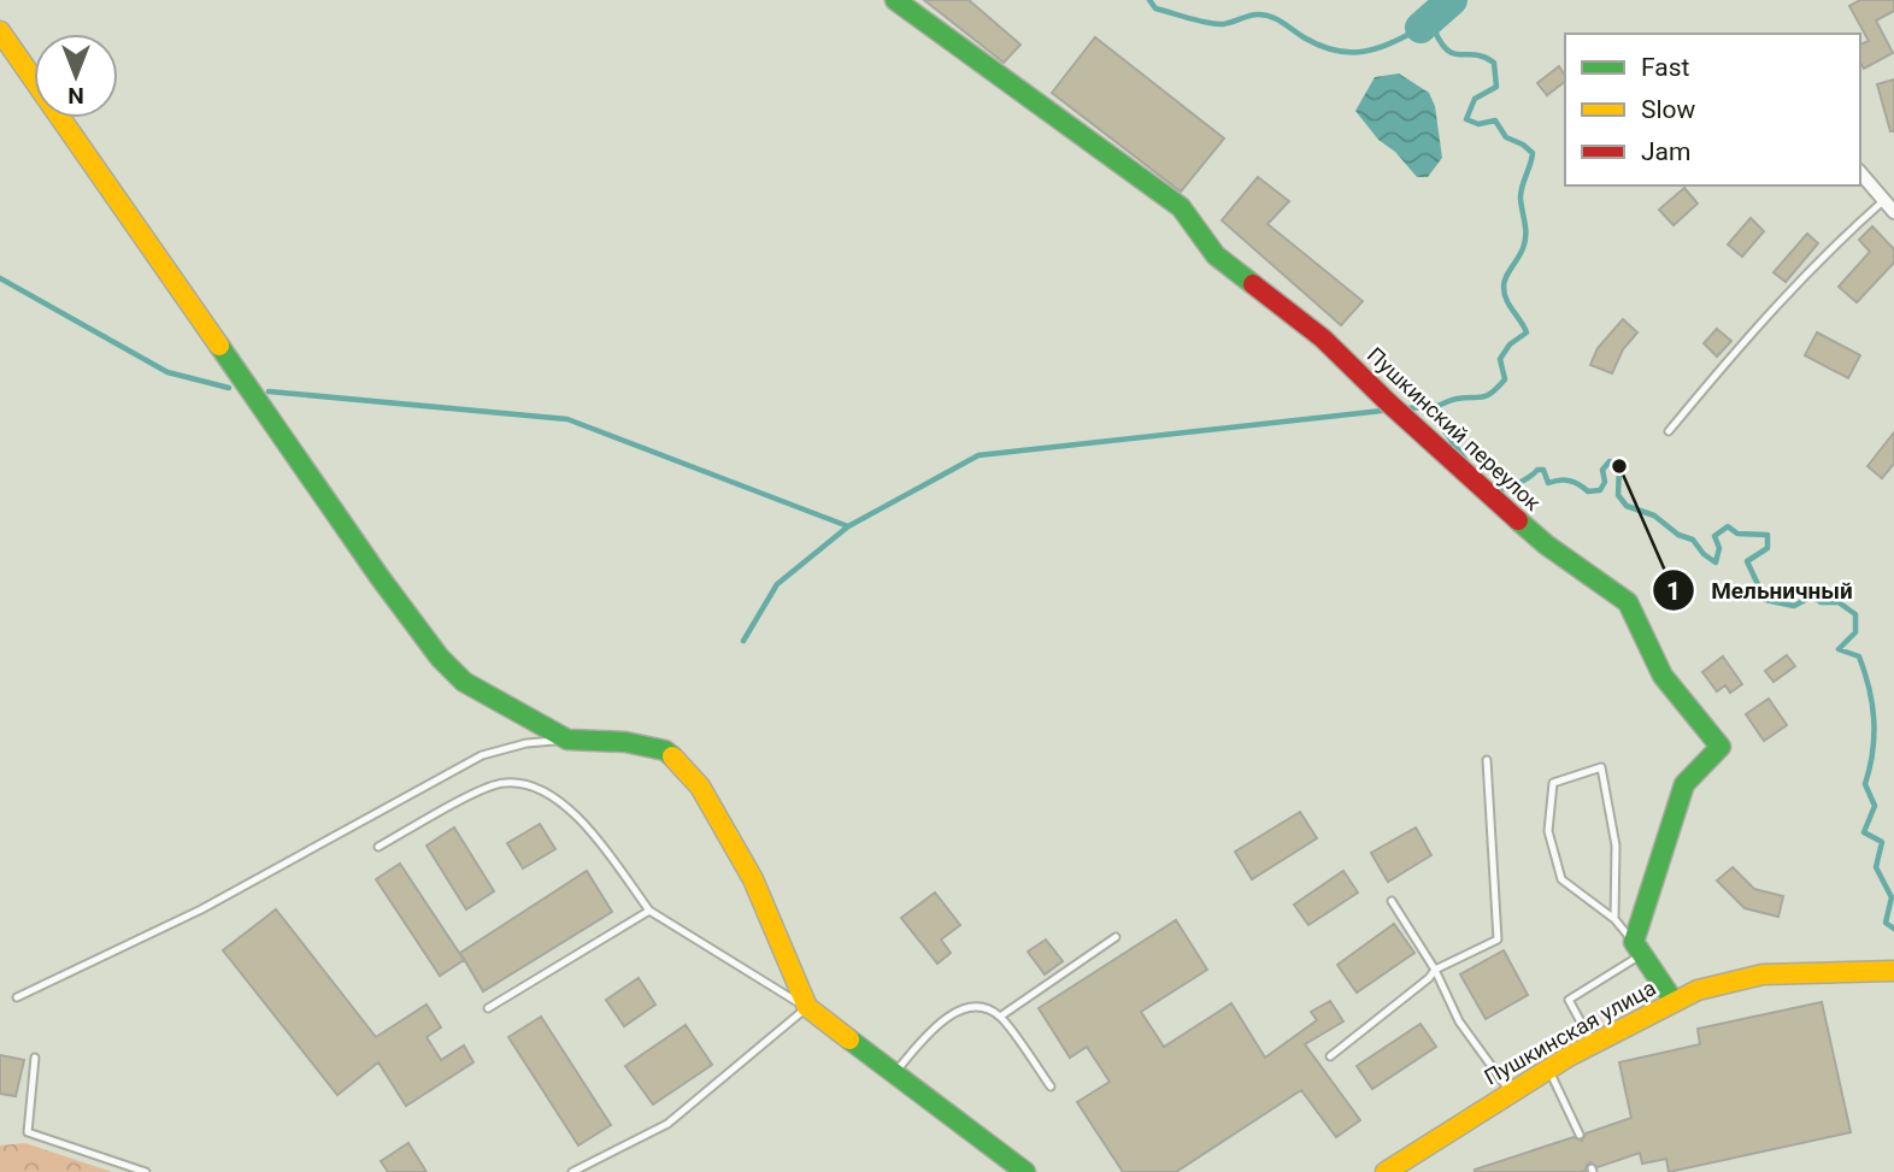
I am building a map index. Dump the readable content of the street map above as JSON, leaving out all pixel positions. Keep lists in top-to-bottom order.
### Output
{
  "streets": {
    "street": ["Пушкинский переулок", "Пушкинская улица"]
  },
  "places": ["Мельничный"],
  "legend": ["Fast", "Slow", "Jam"],
  "north": "bottom"
}
